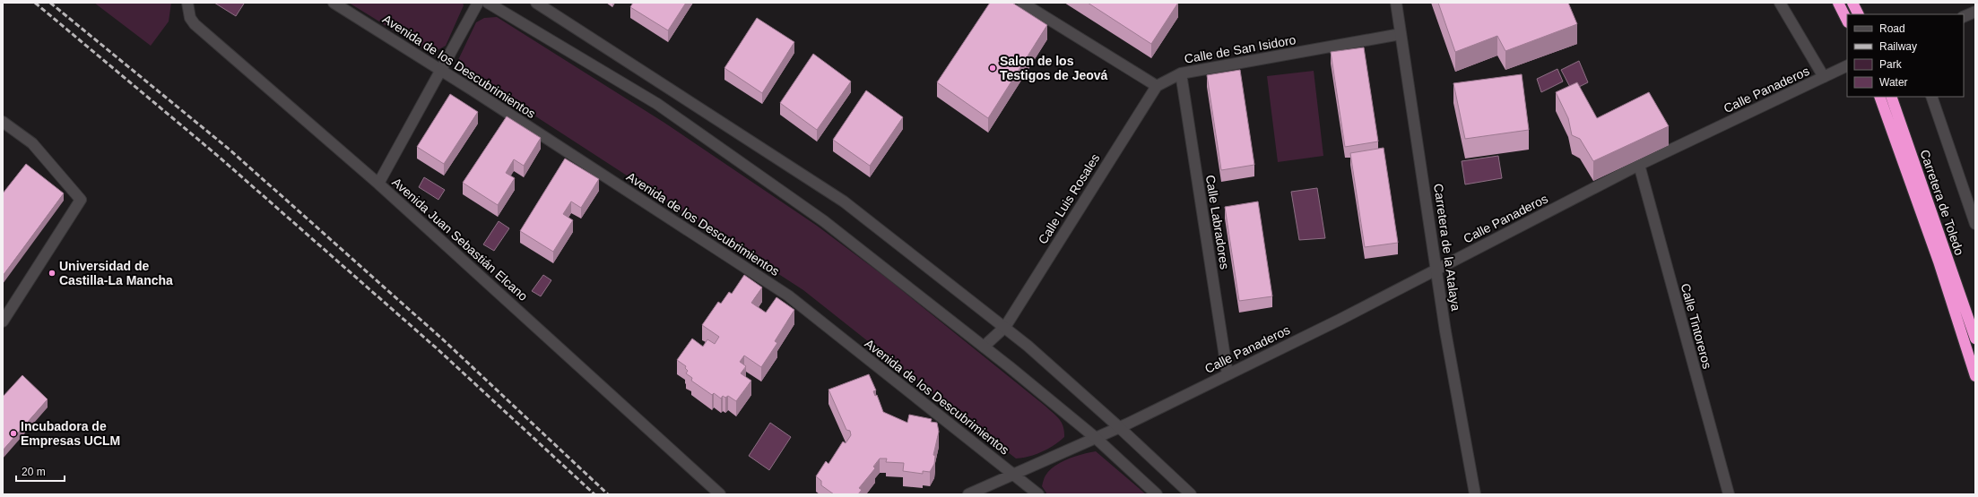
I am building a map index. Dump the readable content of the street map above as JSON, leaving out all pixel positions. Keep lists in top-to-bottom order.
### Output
{
  "streets": {
    "highway": ["Carretera de Toledo"],
    "street": [
      "Calle de San Isidoro",
      "Avenida de los Descubrimientos",
      "Calle Panaderos",
      "Calle Luis Rosales",
      "Calle Labradores",
      "Avenida Juan Sebastián Elcano",
      "Carretera de la Atalaya",
      "Calle Tintoreros"
    ]
  },
  "crossings": [
    ["Calle de San Isidoro", "Calle Luis Rosales"],
    ["Calle de San Isidoro", "Calle Labradores"],
    ["Calle de San Isidoro", "Carretera de la Atalaya"],
    ["Avenida de los Descubrimientos", "Calle Panaderos"],
    ["Calle Panaderos", "Calle Labradores"],
    ["Calle Panaderos", "Carretera de la Atalaya"],
    ["Calle Panaderos", "Calle Tintoreros"]
  ],
  "places": ["Salon de los Testigos de Jeová", "Universidad de Castilla-La Mancha", "Incubadora de Empresas UCLM"],
  "legend": [
    "Road",
    "Railway",
    "Park",
    "Water"
  ],
  "scale_bar": "20 m"
}
